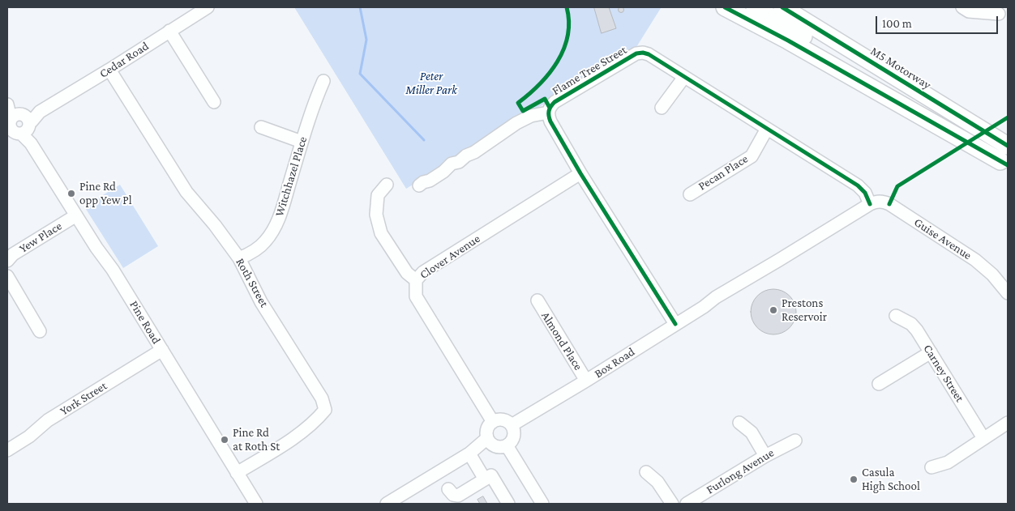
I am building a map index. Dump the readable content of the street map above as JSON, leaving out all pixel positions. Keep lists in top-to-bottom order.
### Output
{
  "streets": {
    "highway": ["M5 Motorway"],
    "street": [
      "Cedar Road",
      "Flame Tree Street",
      "Pecan Place",
      "Witchhazel Place",
      "Yew Place",
      "Guise Avenue",
      "Clover Avenue",
      "Roth Street",
      "Pine Road",
      "Almond Place",
      "Box Road",
      "Carney Street",
      "York Street",
      "Furlong Avenue"
    ]
  },
  "crossings": [
    ["Cedar Road", "Roth Street"],
    ["Cedar Road", "Pine Road"],
    ["Flame Tree Street", "Pecan Place"],
    ["Flame Tree Street", "Guise Avenue"],
    ["Flame Tree Street", "Clover Avenue"],
    ["Flame Tree Street", "Box Road"],
    ["Witchhazel Place", "Roth Street"],
    ["Yew Place", "Pine Road"],
    ["Guise Avenue", "Box Road"],
    ["Clover Avenue", "Box Road"],
    ["Roth Street", "Pine Road"],
    ["Pine Road", "York Street"],
    ["Almond Place", "Box Road"]
  ],
  "parks": ["Peter Miller Park"],
  "places": [
    "Pine Rd opp Yew Pl",
    "Prestons Reservoir",
    "Pine Rd at Roth St",
    "Casula High School"
  ],
  "scale_bar": "100 m"
}
